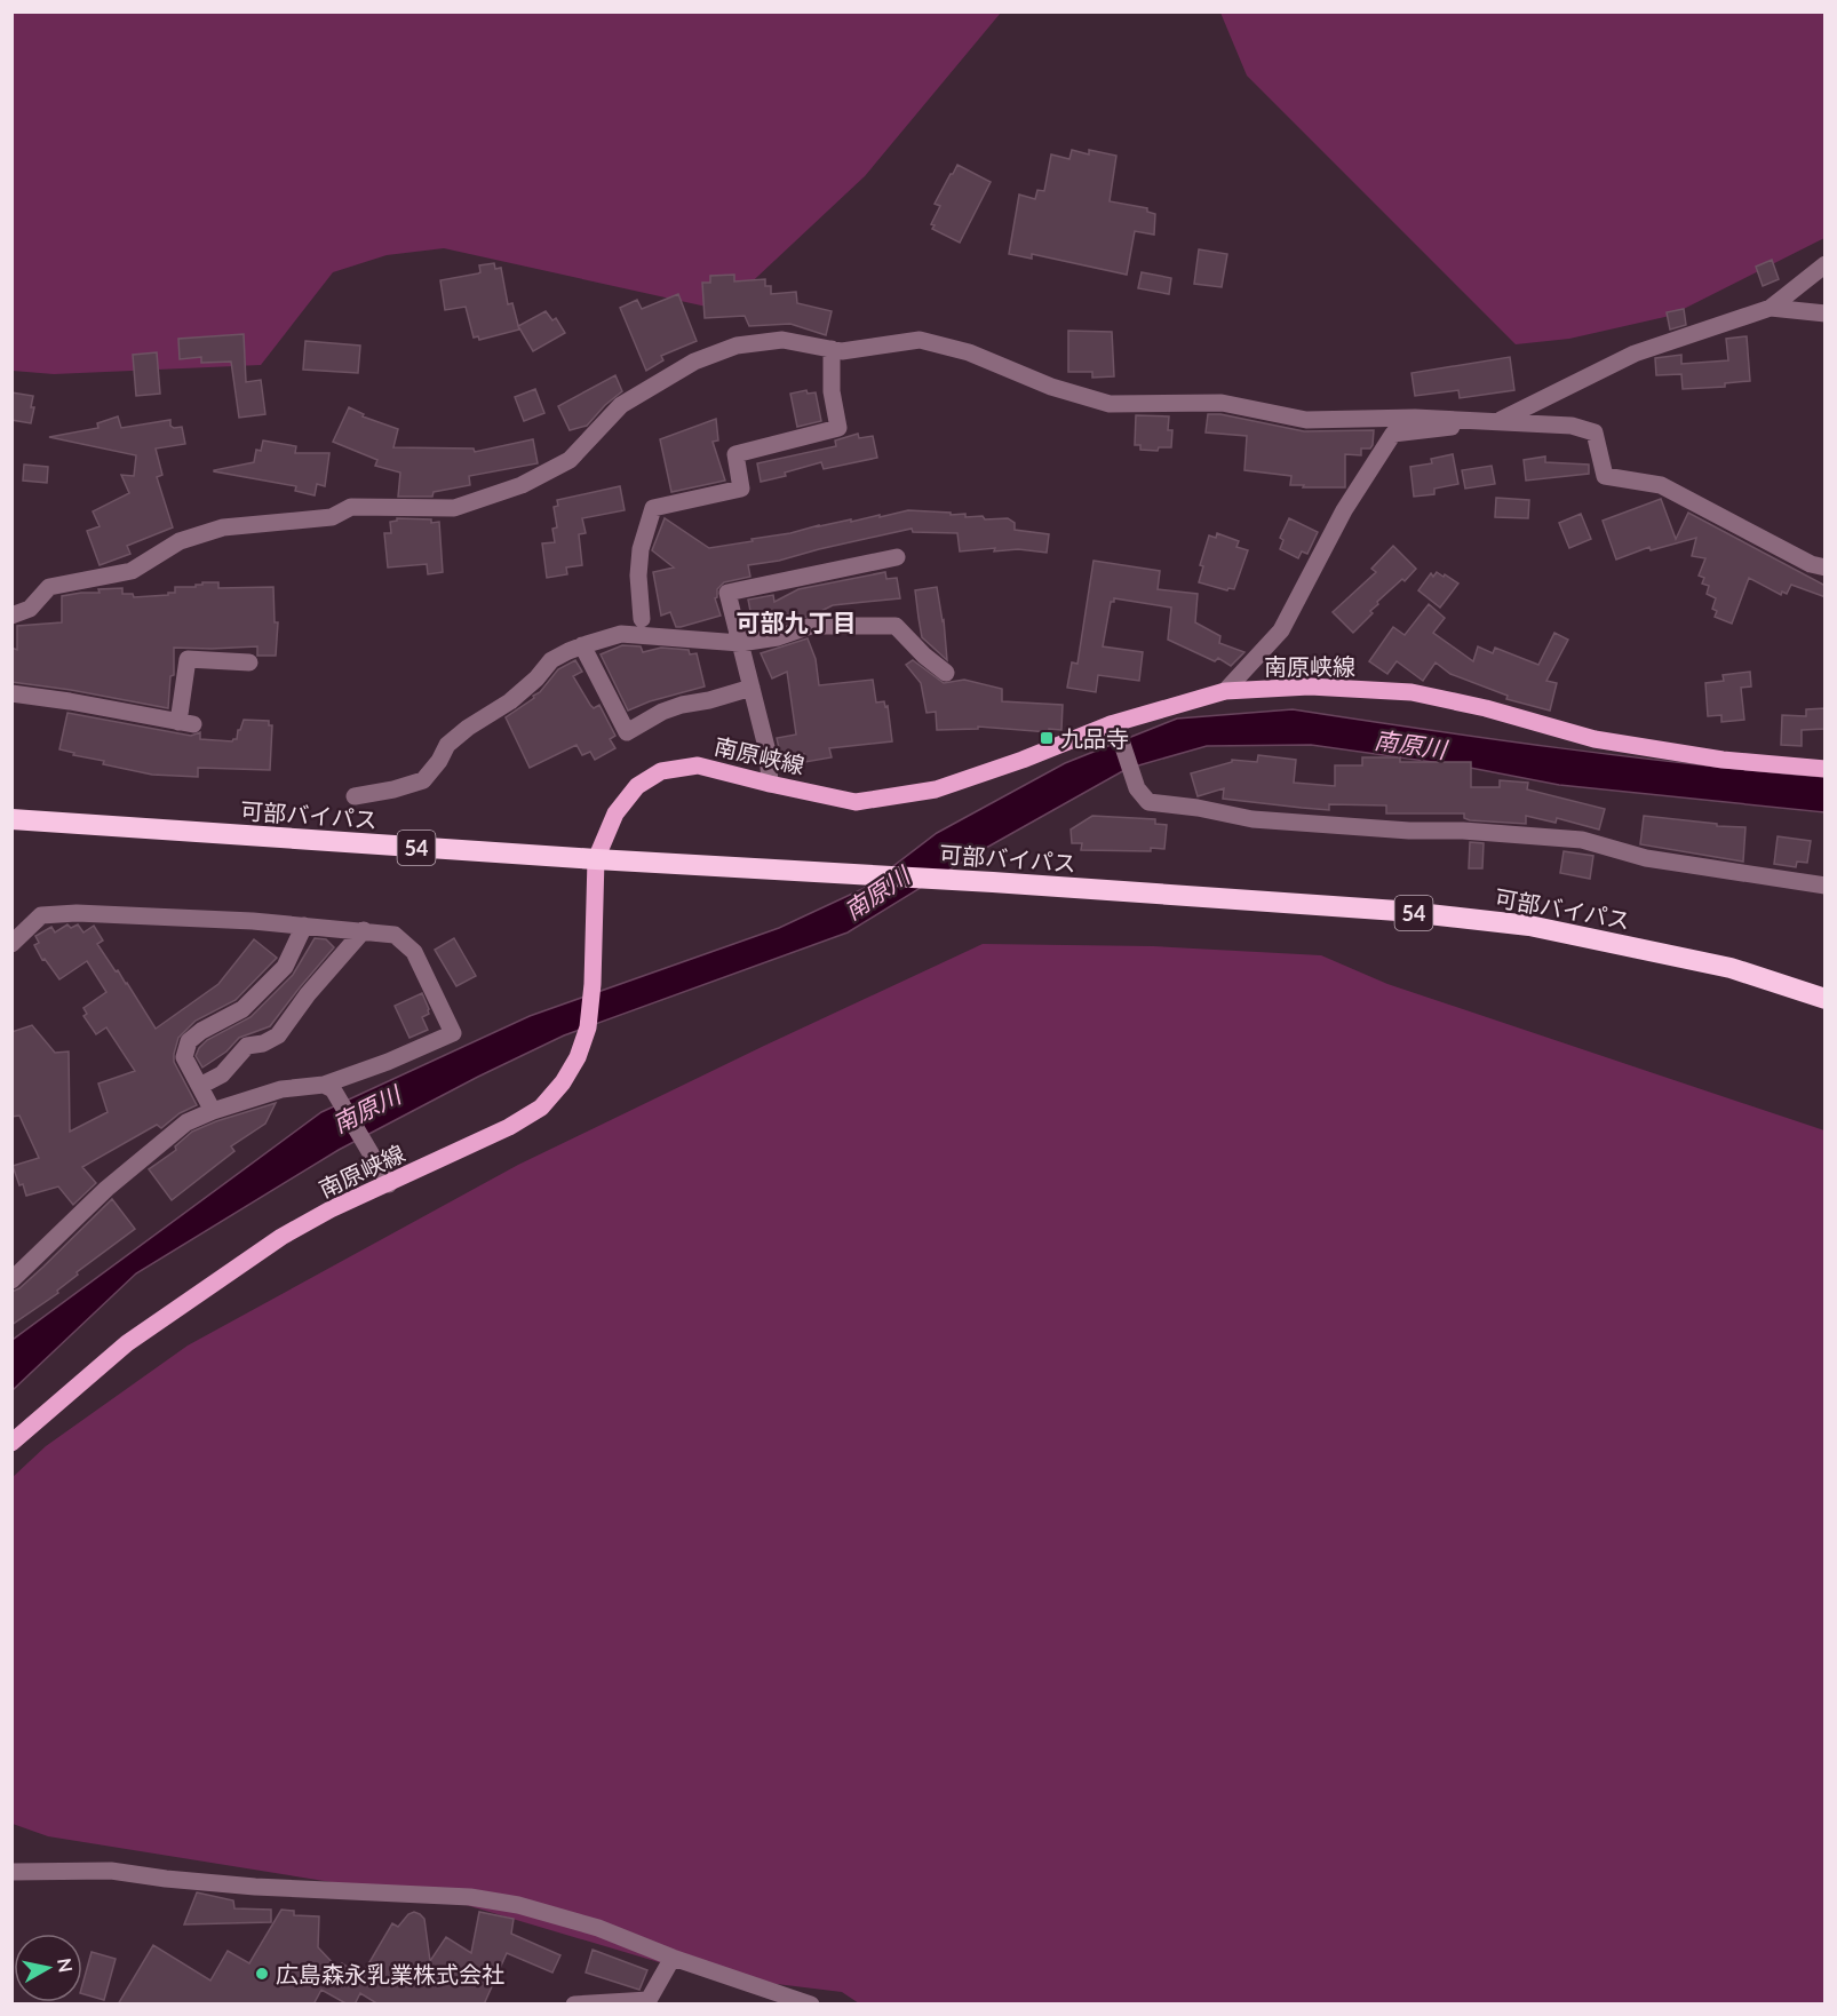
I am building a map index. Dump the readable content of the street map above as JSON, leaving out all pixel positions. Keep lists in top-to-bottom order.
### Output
{
  "streets": {
    "highway": ["可部バイパス", "54"],
    "main road": ["南原峡線"]
  },
  "crossings": [
    ["南原峡線", "可部バイパス"]
  ],
  "districts": ["可部九丁目"],
  "water": ["南原川"],
  "places": {
    "transit": ["九品寺"],
    "other": ["広島森永乳業株式会社"]
  },
  "north": "right"
}
